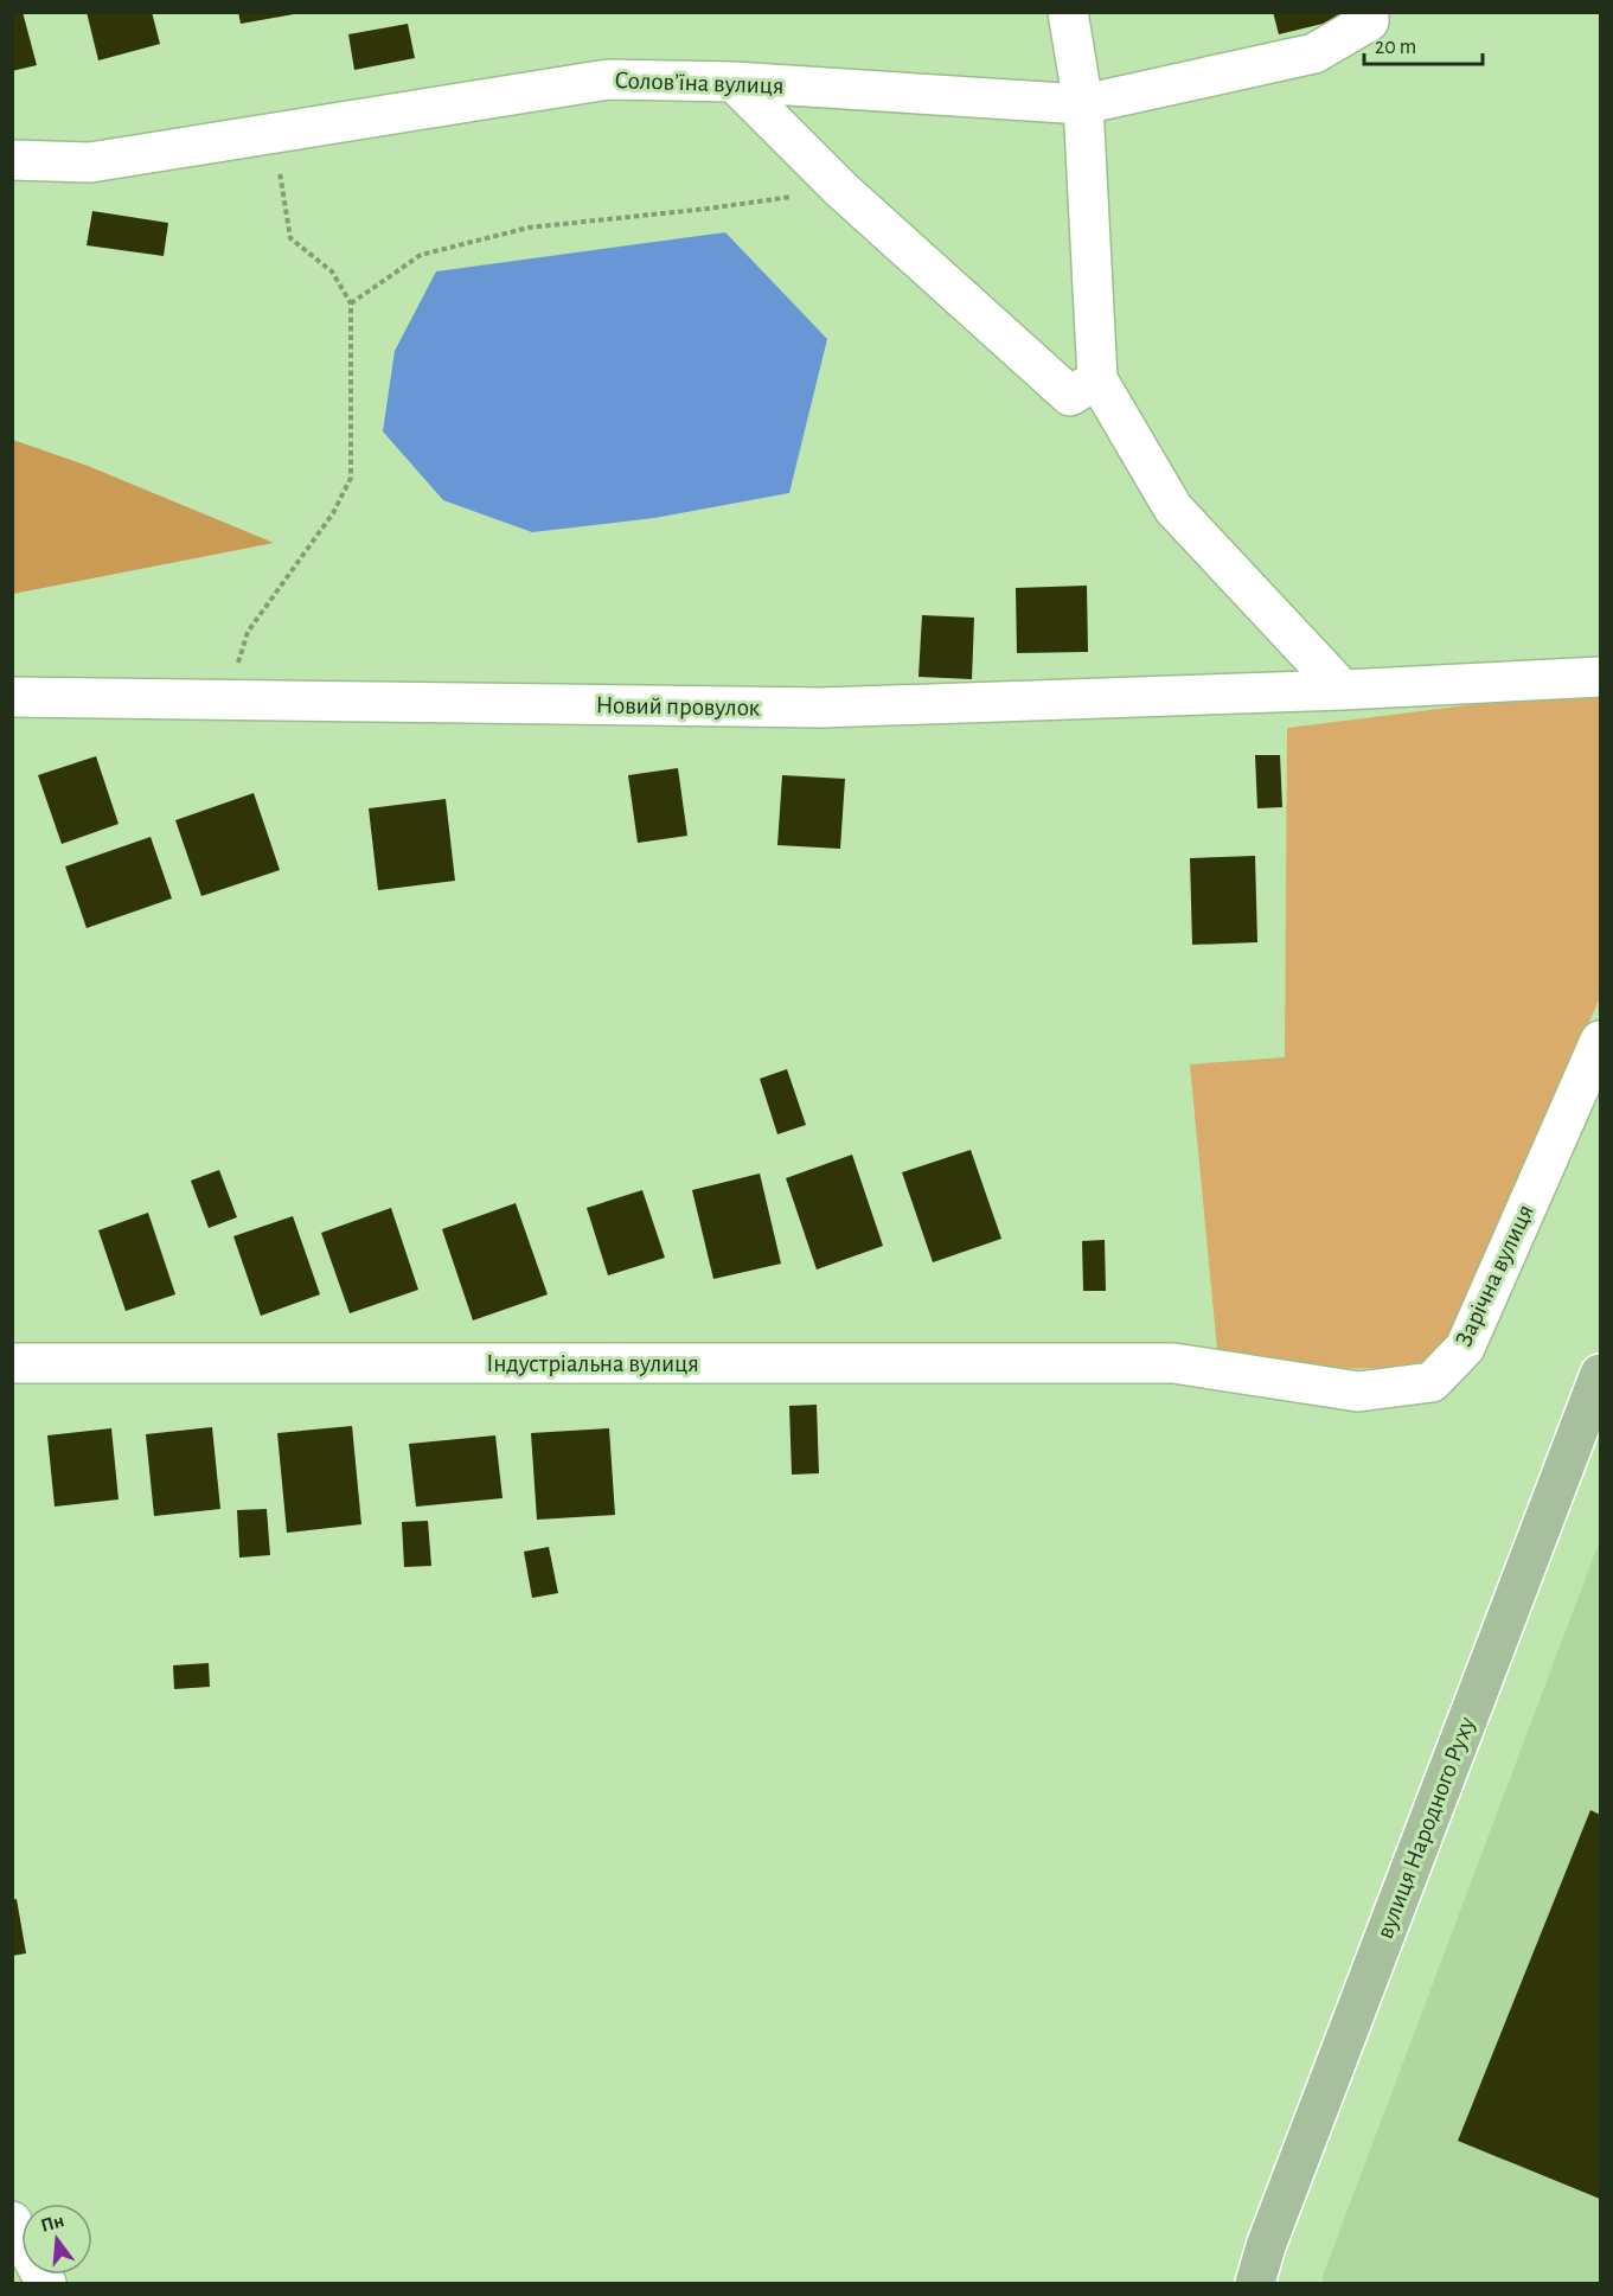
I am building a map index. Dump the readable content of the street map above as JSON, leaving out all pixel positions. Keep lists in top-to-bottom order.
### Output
{
  "streets": {
    "main road": ["вулиця Народного Руху"],
    "street": [
      "Соловʼїна вулиця",
      "Новий провулок",
      "Зарічна вулиця",
      "Індустріальна вулиця"
    ]
  },
  "crossings": [
    ["Зарічна вулиця", "Індустріальна вулиця"]
  ],
  "scale_bar": "20 m",
  "north": "top"
}
